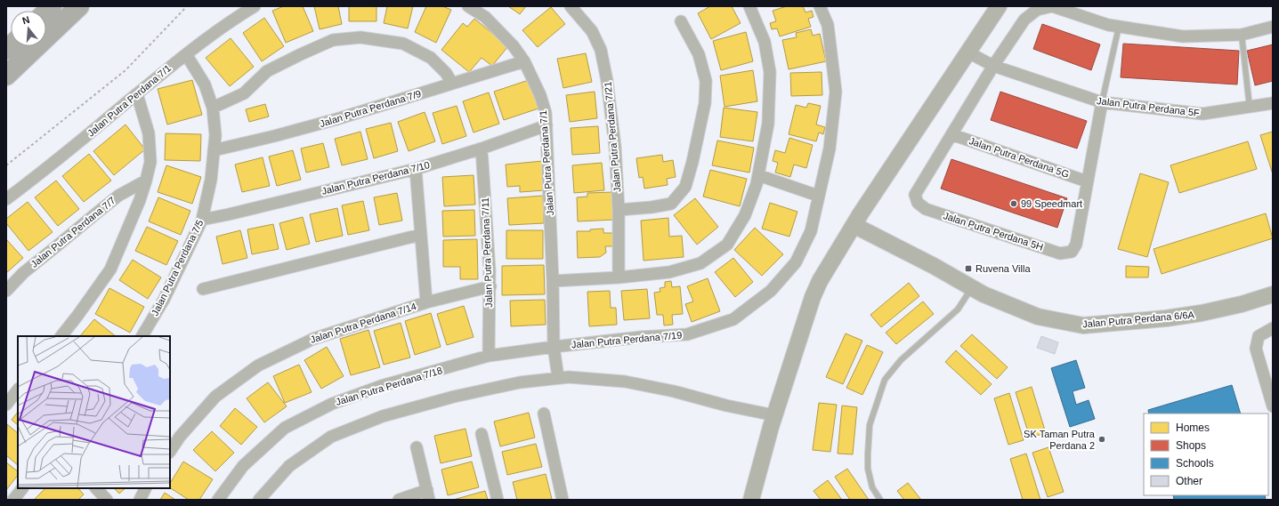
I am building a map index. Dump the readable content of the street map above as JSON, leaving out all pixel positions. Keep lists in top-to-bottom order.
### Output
{
  "streets": {
    "street": [
      "Jalan Putra Perdana 7/1",
      "Jalan Putra Perdana 5F",
      "Jalan Putra Perdana 7/9",
      "Jalan Putra Perdana 7/21",
      "Jalan Putra Perdana 5G",
      "Jalan Putra Perdana 7/10",
      "Jalan Putra Perdana 5H",
      "Jalan Putra Perdana 7/7",
      "Jalan Putra Perdana 7/11",
      "Jalan Putra Perdana 7/5",
      "Jalan Putra Perdana 6/6A",
      "Jalan Putra Perdana 7/14",
      "Jalan Putra Perdana 7/19",
      "Jalan Putra Perdana 7/18"
    ]
  },
  "crossings": [
    ["Jalan Putra Perdana 7/1", "Jalan Putra Perdana 7/9"],
    ["Jalan Putra Perdana 7/1", "Jalan Putra Perdana 7/10"],
    ["Jalan Putra Perdana 7/1", "Jalan Putra Perdana 7/5"],
    ["Jalan Putra Perdana 7/1", "Jalan Putra Perdana 7/19"],
    ["Jalan Putra Perdana 7/1", "Jalan Putra Perdana 7/18"],
    ["Jalan Putra Perdana 7/9", "Jalan Putra Perdana 7/5"],
    ["Jalan Putra Perdana 5G", "Jalan Putra Perdana 5H"],
    ["Jalan Putra Perdana 7/10", "Jalan Putra Perdana 7/11"],
    ["Jalan Putra Perdana 7/10", "Jalan Putra Perdana 7/5"],
    ["Jalan Putra Perdana 7/11", "Jalan Putra Perdana 7/14"],
    ["Jalan Putra Perdana 7/11", "Jalan Putra Perdana 7/18"],
    ["Jalan Putra Perdana 7/19", "Jalan Putra Perdana 7/18"]
  ],
  "places": {
    "other": ["99 Speedmart", "SK Taman Putra Perdana 2"],
    "transit": ["Ruvena Villa"]
  },
  "legend": [
    "Homes",
    "Shops",
    "Schools",
    "Other"
  ],
  "north": "top"
}
